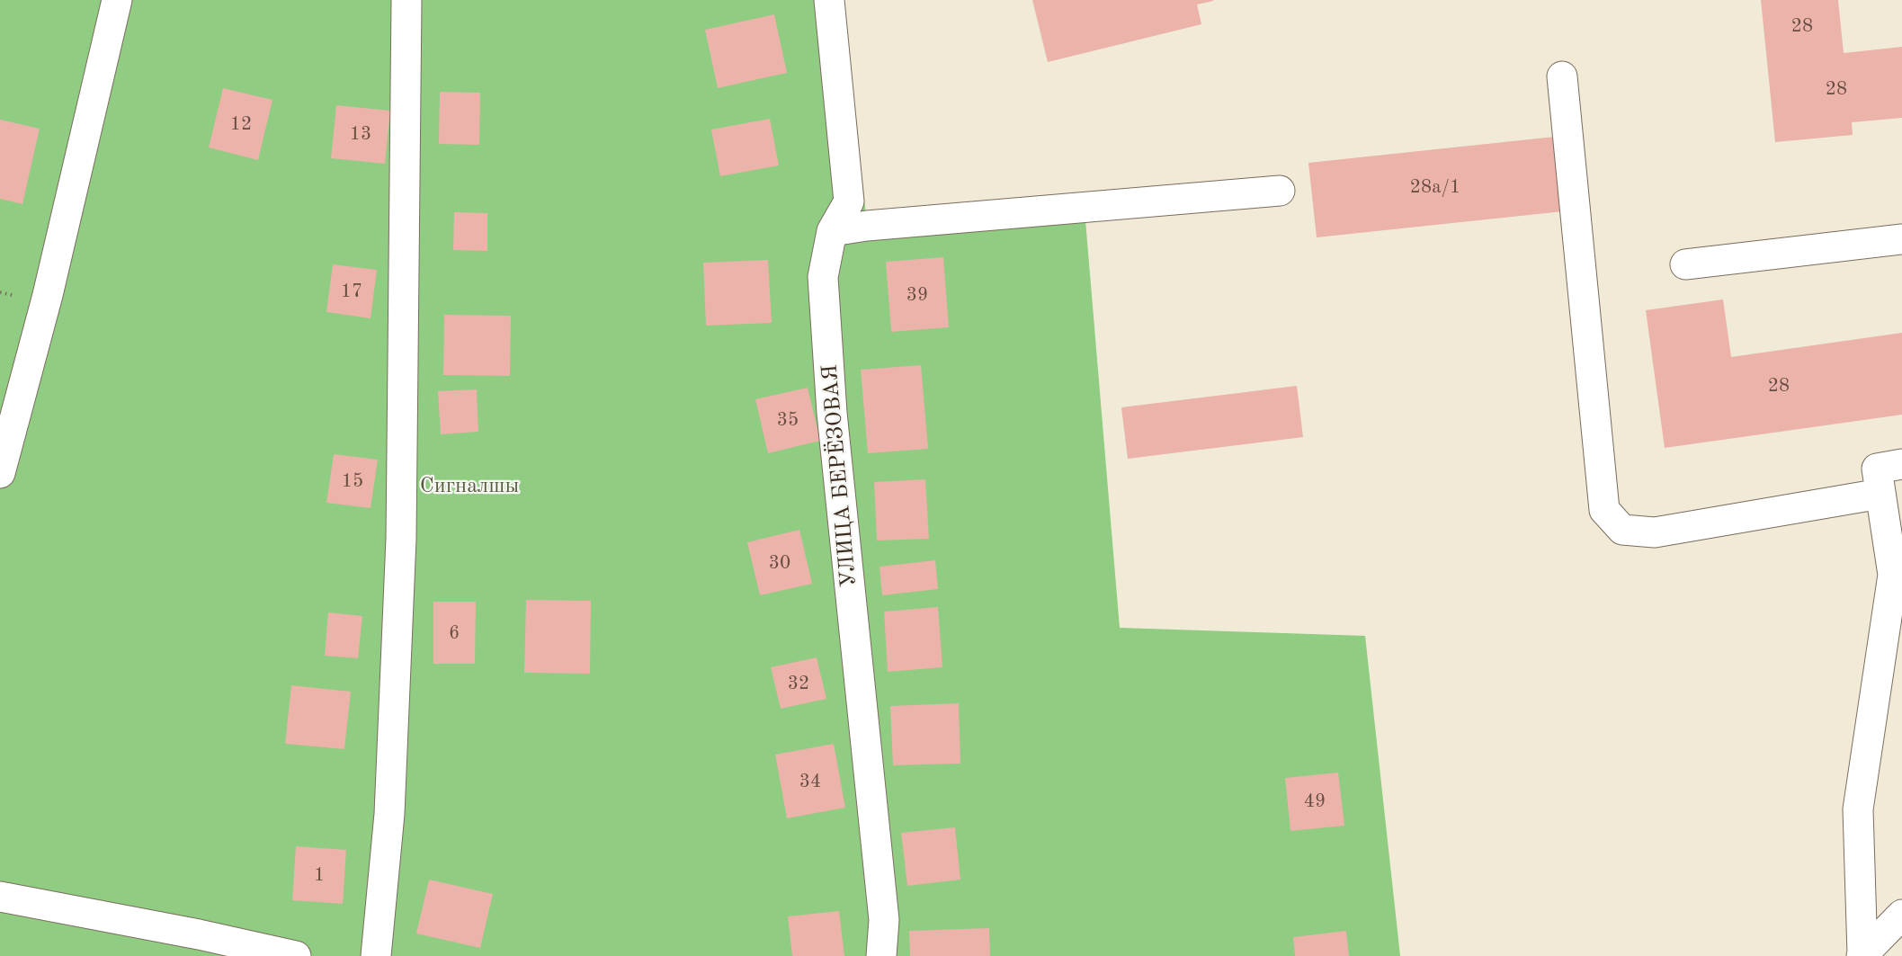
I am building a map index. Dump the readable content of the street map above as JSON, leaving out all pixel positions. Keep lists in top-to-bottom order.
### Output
{
  "streets": {
    "street": ["УЛИЦА БЕРЁЗОВАЯ"]
  },
  "parks": ["Сигналшы"],
  "house_numbers": [
    "28",
    "28",
    "12",
    "13",
    "28а/1",
    "17",
    "39",
    "28",
    "35",
    "15",
    "30",
    "6",
    "32",
    "34",
    "49",
    "1"
  ]
}
